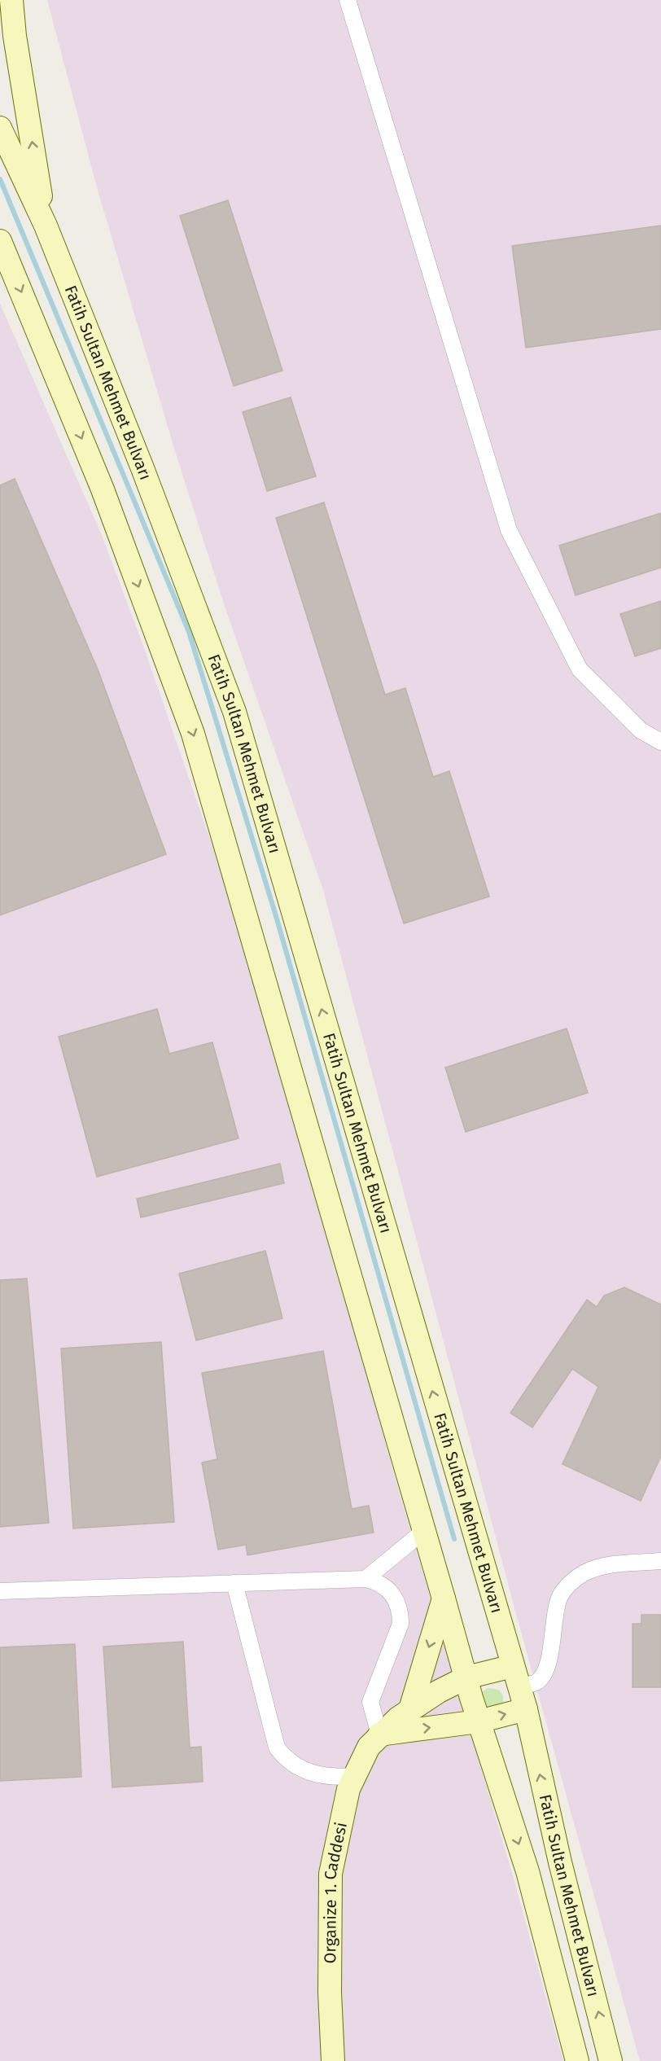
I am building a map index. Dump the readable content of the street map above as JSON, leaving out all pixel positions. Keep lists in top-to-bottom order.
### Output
{
  "streets": {
    "main road": ["Fatih Sultan Mehmet Bulvarı", "Organize 1. Caddesi"]
  },
  "crossings": [
    ["Fatih Sultan Mehmet Bulvarı", "Organize 1. Caddesi"]
  ]
}
